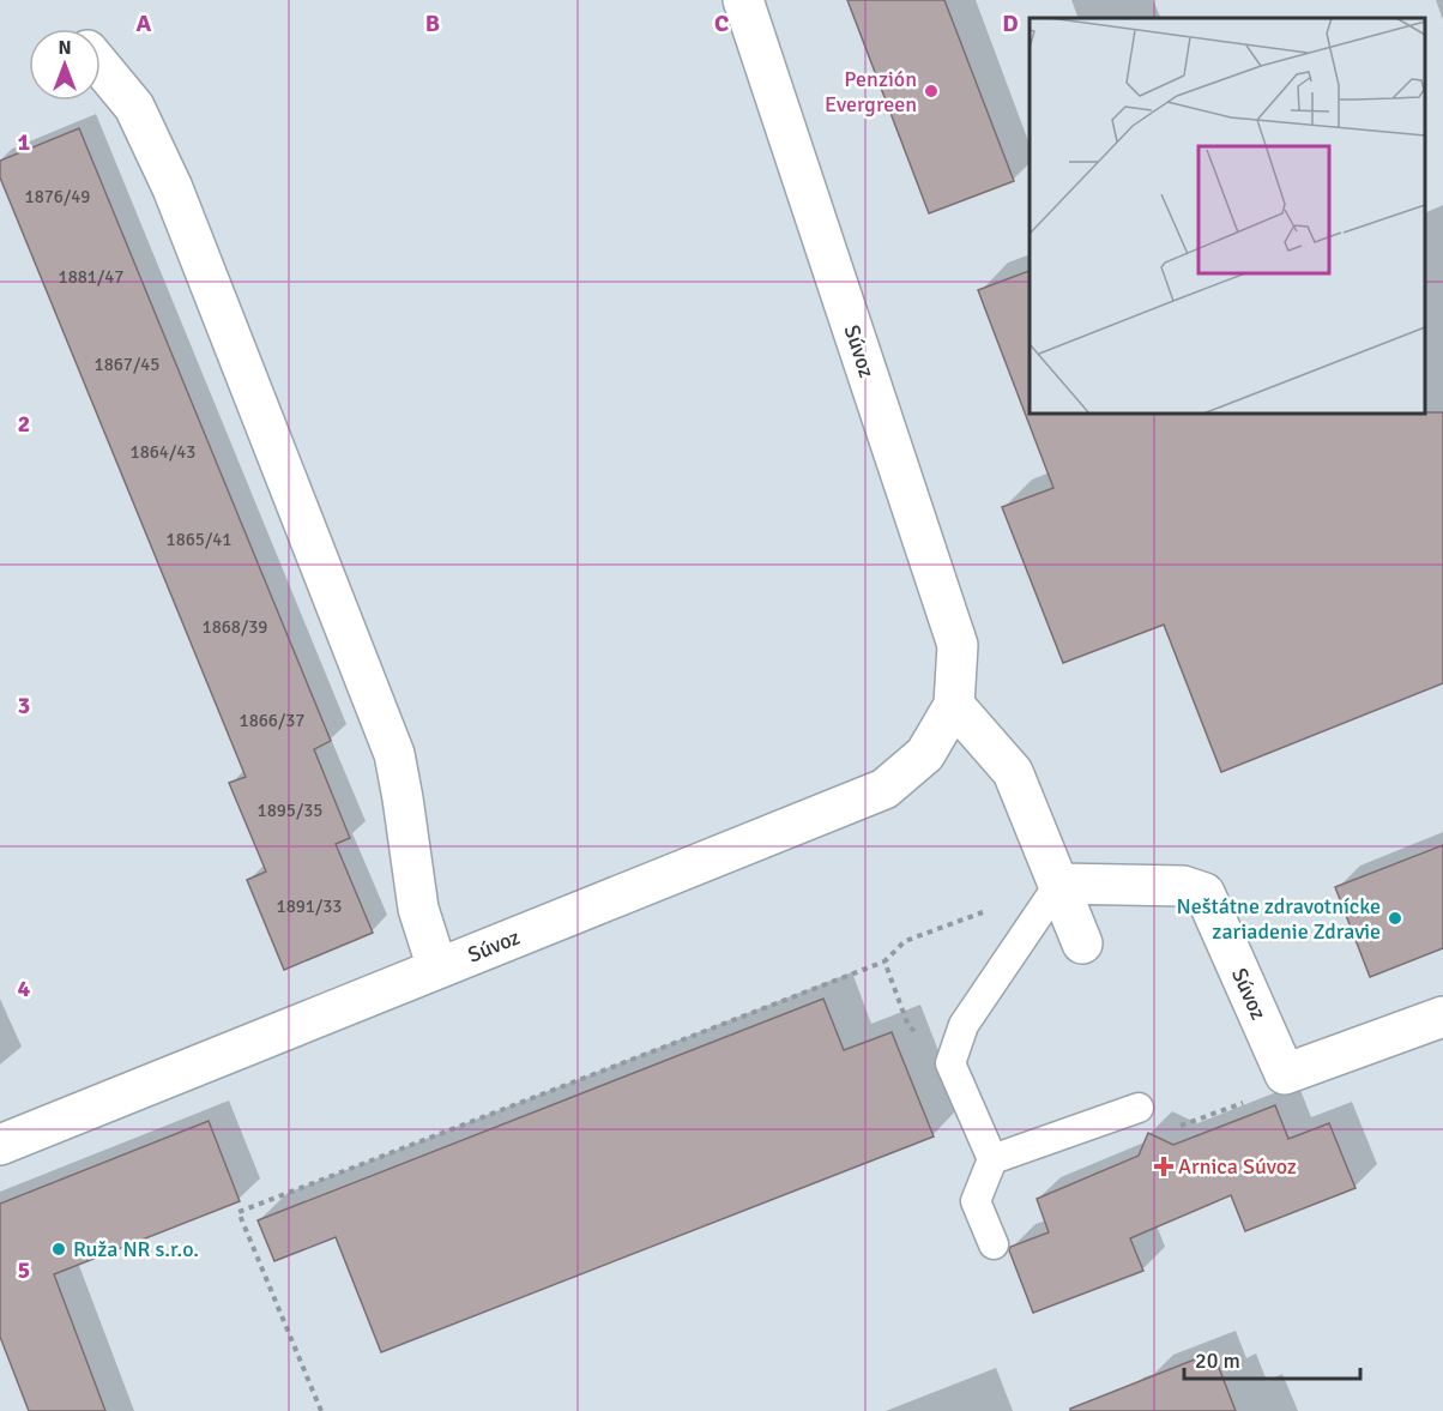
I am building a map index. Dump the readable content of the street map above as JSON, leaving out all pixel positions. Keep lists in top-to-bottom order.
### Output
{
  "streets": {
    "street": ["Súvoz"]
  },
  "places": {
    "other": ["Penzión Evergreen", "Neštátne zdravotnícke zariadenie Zdravie", "Ruža NR s.r.o."],
    "health": ["Arnica Súvoz"]
  },
  "house_numbers": [
    "1876/49",
    "1881/47",
    "1867/45",
    "1864/43",
    "1865/41",
    "1868/39",
    "1866/37",
    "1895/35",
    "1891/33"
  ],
  "scale_bar": "20 m",
  "north": "top",
  "grid": {
    "columns": [
      "A",
      "B",
      "C",
      "D"
    ],
    "rows": [
      "1",
      "2",
      "3",
      "4",
      "5"
    ]
  }
}
